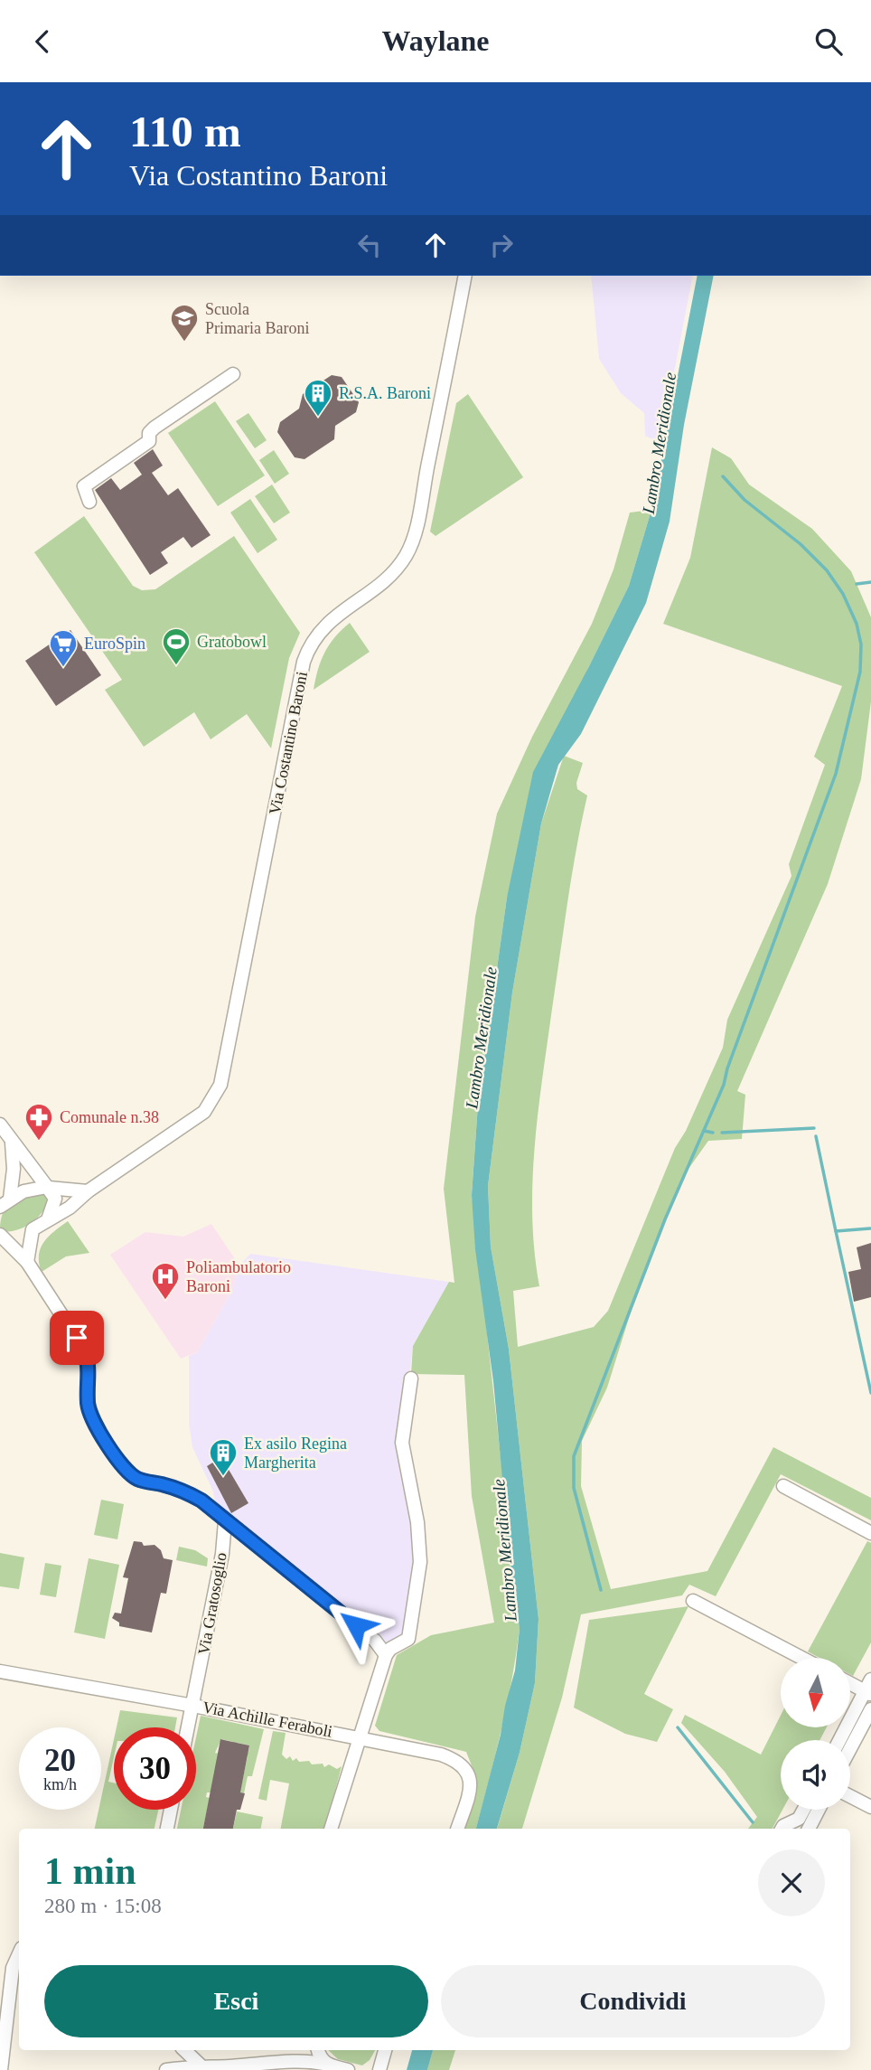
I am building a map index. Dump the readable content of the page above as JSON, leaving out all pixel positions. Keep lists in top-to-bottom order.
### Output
{
  "streets": {
    "street": ["Via Costantino Baroni", "Via Gratosoglio", "Via Achille Feraboli"]
  },
  "crossings": [
    ["Via Costantino Baroni", "Via Gratosoglio"],
    ["Via Gratosoglio", "Via Achille Feraboli"]
  ],
  "water": ["Lambro Meridionale"],
  "places": {
    "school or university": ["Scuola Primaria Baroni"],
    "building": ["R.S.A. Baroni", "Ex asilo Regina Margherita"],
    "sports": ["Gratobowl"],
    "supermarket": ["EuroSpin"],
    "pharmacy": ["Comunale n.38"],
    "hospital": ["Poliambulatorio Baroni"]
  },
  "north": "bottom",
  "page": {
    "header": "Waylane",
    "turn": ["110 m", "Via Costantino Baroni"],
    "speed": "20 km/h",
    "limit": "30",
    "heading": ["1 min", "280 m · 15:08"],
    "buttons": ["Esci", "Condividi"]
  }
}
